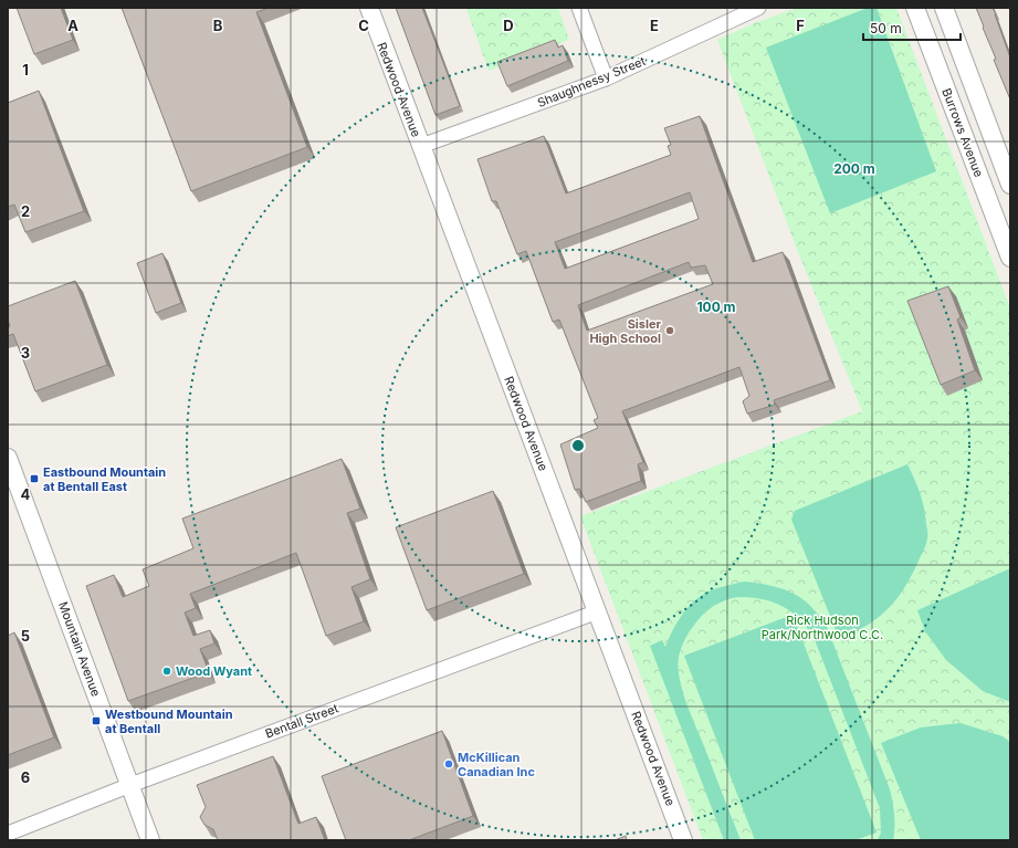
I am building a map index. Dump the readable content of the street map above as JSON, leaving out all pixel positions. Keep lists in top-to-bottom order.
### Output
{
  "streets": {
    "street": [
      "Shaughnessy Street",
      "Redwood Avenue",
      "Burrows Avenue",
      "Mountain Avenue",
      "Bentall Street"
    ]
  },
  "crossings": [
    ["Shaughnessy Street", "Redwood Avenue"],
    ["Redwood Avenue", "Bentall Street"],
    ["Mountain Avenue", "Bentall Street"]
  ],
  "parks": ["Rick Hudson Park/Northwood C.C."],
  "places": {
    "other": ["Sisler High School", "Wood Wyant", "McKillican Canadian Inc"],
    "transit": ["Eastbound Mountain at Bentall East", "Westbound Mountain at Bentall"]
  },
  "scale_bar": "50 m",
  "grid": {
    "columns": [
      "A",
      "B",
      "C",
      "D",
      "E",
      "F"
    ],
    "rows": [
      "1",
      "2",
      "3",
      "4",
      "5",
      "6"
    ]
  },
  "rings": ["200 m", "100 m"]
}
